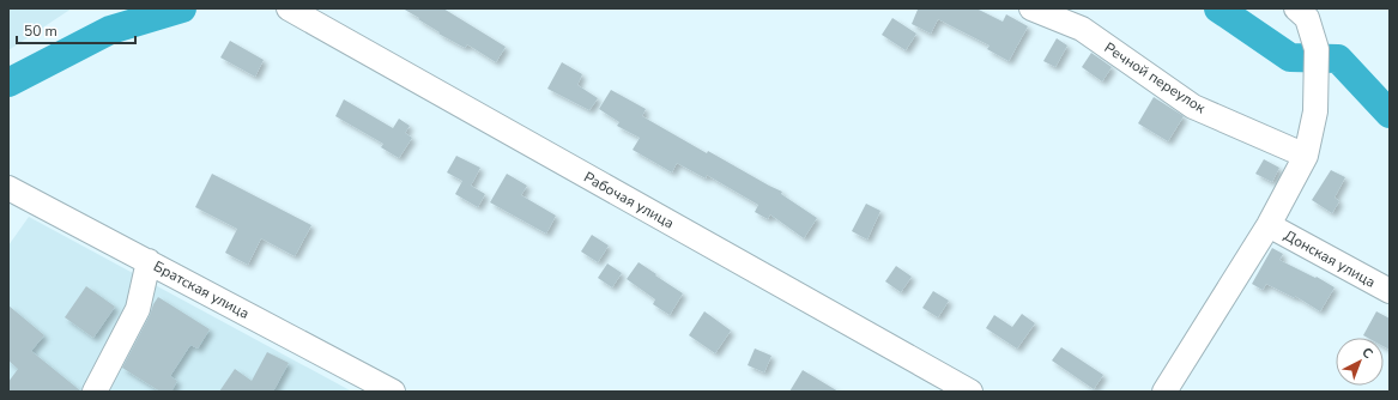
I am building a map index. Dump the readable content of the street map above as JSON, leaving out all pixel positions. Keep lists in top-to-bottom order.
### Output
{
  "streets": {
    "street": [
      "Речной переулок",
      "Рабочая улица",
      "Донская улица",
      "Братская улица"
    ]
  },
  "scale_bar": "50 m",
  "north": "top right"
}
